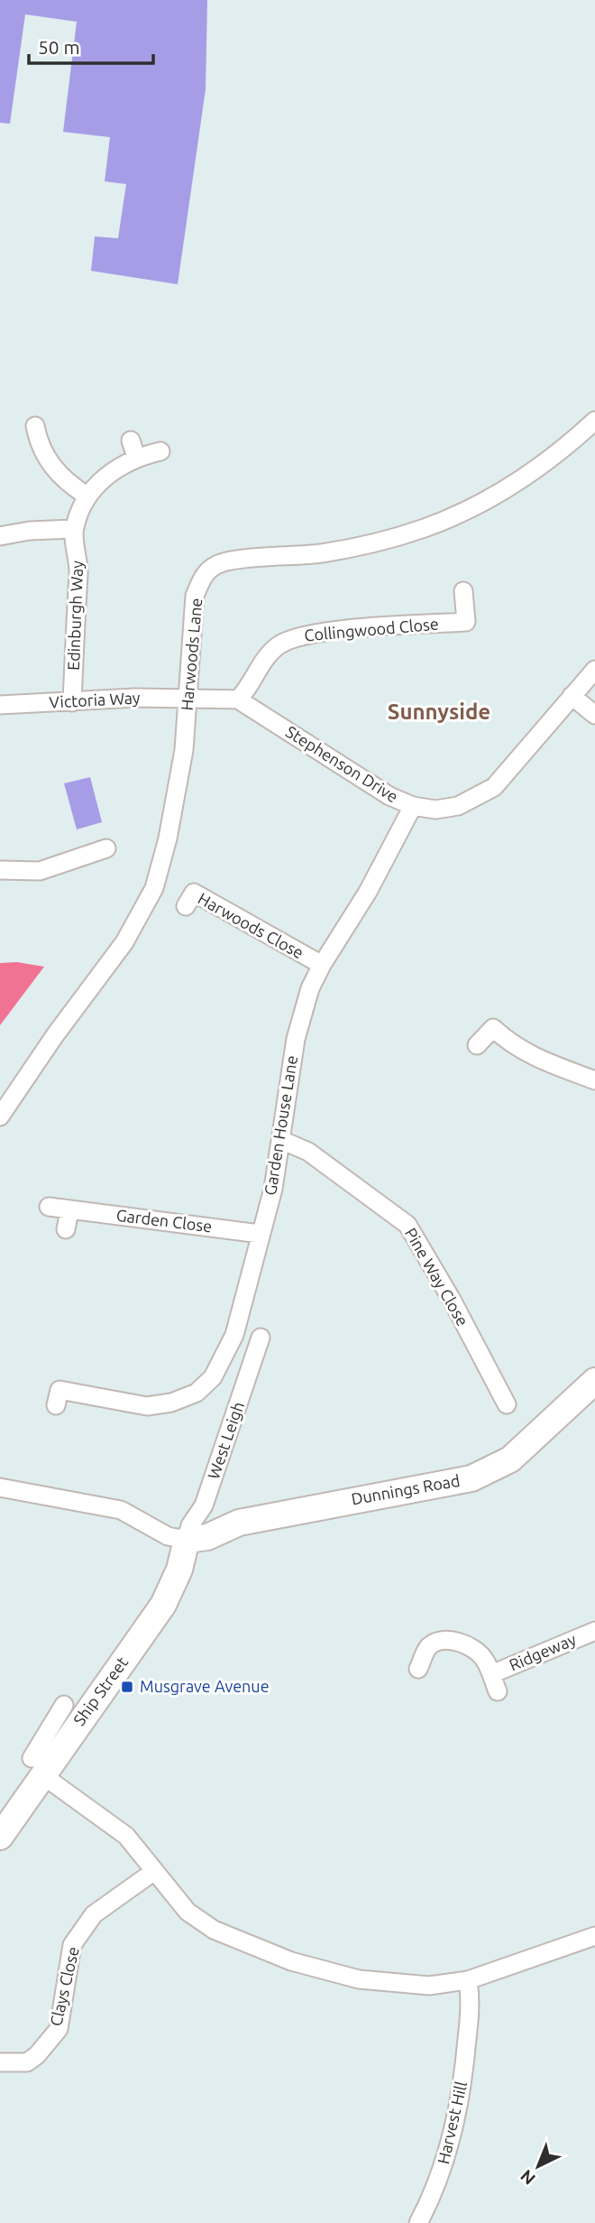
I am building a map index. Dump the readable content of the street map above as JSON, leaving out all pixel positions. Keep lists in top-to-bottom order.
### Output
{
  "streets": {
    "street": [
      "Edinburgh Way",
      "Collingwood Close",
      "Harwoods Lane",
      "Victoria Way",
      "Stephenson Drive",
      "Harwoods Close",
      "Garden House Lane",
      "Garden Close",
      "Pine Way Close",
      "West Leigh",
      "Dunnings Road",
      "Ridgeway",
      "Ship Street",
      "Clays Close",
      "Harvest Hill"
    ]
  },
  "crossings": [
    ["Edinburgh Way", "Victoria Way"],
    ["Collingwood Close", "Stephenson Drive"],
    ["Harwoods Lane", "Victoria Way"],
    ["Harwoods Lane", "Stephenson Drive"],
    ["Victoria Way", "Stephenson Drive"],
    ["Stephenson Drive", "Garden House Lane"],
    ["Harwoods Close", "Garden House Lane"],
    ["Garden House Lane", "Garden Close"],
    ["Garden House Lane", "Pine Way Close"],
    ["West Leigh", "Dunnings Road"],
    ["West Leigh", "Ship Street"],
    ["Dunnings Road", "Ship Street"]
  ],
  "districts": ["Sunnyside"],
  "places": {
    "transit": ["Musgrave Avenue"]
  },
  "scale_bar": "50 m",
  "north": "bottom left"
}
